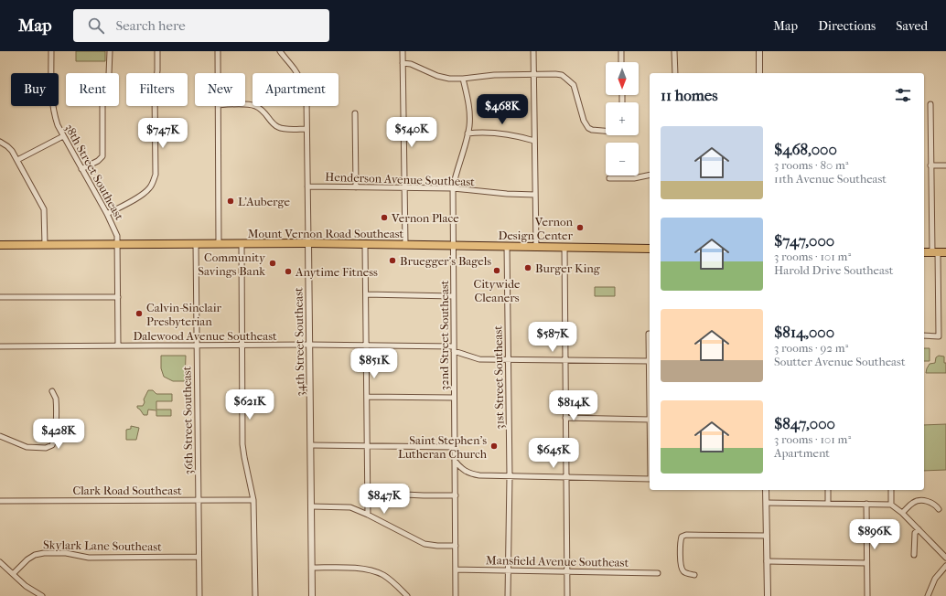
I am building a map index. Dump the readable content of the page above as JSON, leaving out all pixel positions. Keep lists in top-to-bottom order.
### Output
{
  "streets": {
    "main road": ["Mount Vernon Road Southeast"],
    "street": [
      "38th Street Southeast",
      "Henderson Avenue Southeast",
      "Dalewood Avenue Southeast",
      "32nd Street Southeast",
      "34th Street Southeast",
      "31st Street Southeast",
      "36th Street Southeast",
      "Clark Road Southeast",
      "Skylark Lane Southeast",
      "Mansfield Avenue Southeast"
    ]
  },
  "crossings": [
    ["38th Street Southeast", "Mount Vernon Road Southeast"],
    ["38th Street Southeast", "Dalewood Avenue Southeast"],
    ["Henderson Avenue Southeast", "32nd Street Southeast"],
    ["Henderson Avenue Southeast", "34th Street Southeast"],
    ["Mount Vernon Road Southeast", "32nd Street Southeast"],
    ["Mount Vernon Road Southeast", "34th Street Southeast"],
    ["Mount Vernon Road Southeast", "31st Street Southeast"],
    ["Mount Vernon Road Southeast", "36th Street Southeast"],
    ["Dalewood Avenue Southeast", "32nd Street Southeast"],
    ["Dalewood Avenue Southeast", "34th Street Southeast"],
    ["Dalewood Avenue Southeast", "31st Street Southeast"],
    ["Dalewood Avenue Southeast", "36th Street Southeast"],
    ["32nd Street Southeast", "Mansfield Avenue Southeast"],
    ["31st Street Southeast", "Mansfield Avenue Southeast"],
    ["36th Street Southeast", "Clark Road Southeast"],
    ["36th Street Southeast", "Skylark Lane Southeast"]
  ],
  "places": [
    "L'Auberge",
    "Vernon Place",
    "Vernon Design Center",
    "Bruegger's Bagels",
    "Community Savings Bank",
    "Burger King",
    "Citywide Cleaners",
    "Anytime Fitness",
    "Calvin-Sinclair Presbyterian",
    "Saint Stephen's Lutheran Church"
  ],
  "north": "bottom",
  "page": {
    "header": "Map",
    "search": "Search here",
    "nav": ["Map", "Directions", "Saved"],
    "map_buttons": ["+", "−"],
    "chip": [
      "Buy",
      "Rent",
      "Filters",
      "New",
      "Apartment"
    ],
    "heading": "11 homes",
    "price": [
      "$468K",
      "$540K",
      "$747K",
      "$587K",
      "$851K",
      "$621K",
      "$814K",
      "$428K",
      "$645K",
      "$847K",
      "$896K"
    ],
    "list": [
      {
        "name": "$468,000",
        "note": "3 rooms · 80 m² · 11th Avenue Southeast"
      },
      {
        "name": "$747,000",
        "note": "3 rooms · 101 m² · Harold Drive Southeast"
      },
      {
        "name": "$814,000",
        "note": "3 rooms · 92 m² · Soutter Avenue Southeast"
      },
      {
        "name": "$847,000",
        "note": "3 rooms · 101 m² · Apartment"
      }
    ]
  }
}
